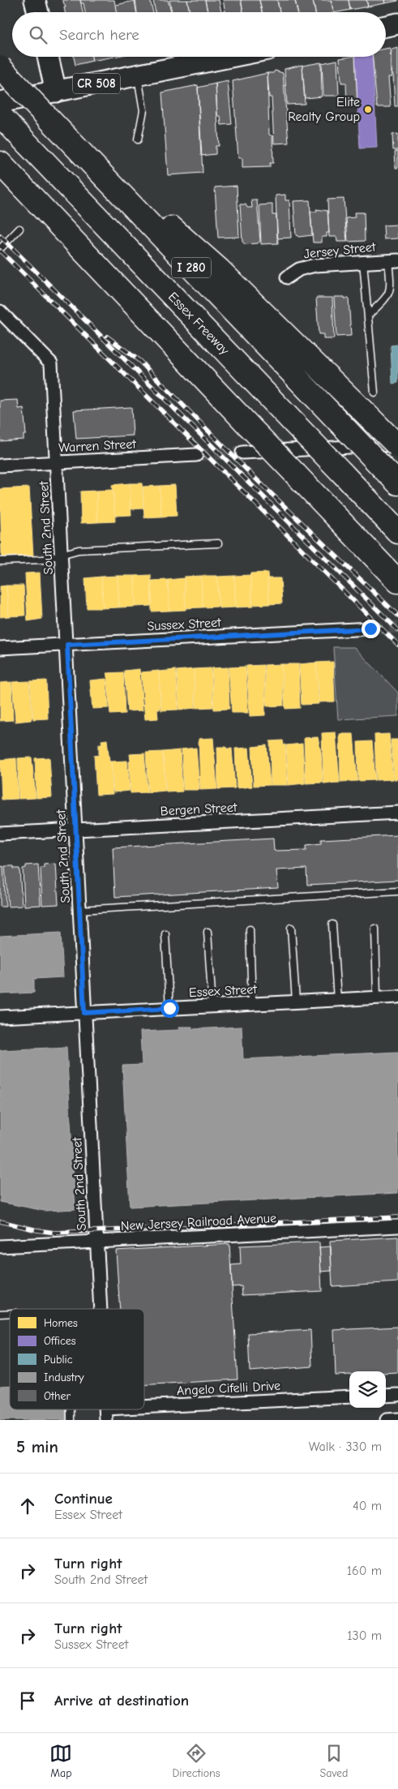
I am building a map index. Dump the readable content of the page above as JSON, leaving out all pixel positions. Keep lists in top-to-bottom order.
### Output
{
  "streets": {
    "highway": ["I 280", "Essex Freeway"],
    "main road": ["CR 508"],
    "street": [
      "Jersey Street",
      "Warren Street",
      "South 2nd Street",
      "Sussex Street",
      "Bergen Street",
      "Essex Street",
      "New Jersey Railroad Avenue",
      "Angelo Cifelli Drive"
    ]
  },
  "crossings": [
    ["Warren Street", "South 2nd Street"],
    ["South 2nd Street", "Sussex Street"],
    ["South 2nd Street", "Bergen Street"],
    ["South 2nd Street", "Essex Street"],
    ["South 2nd Street", "New Jersey Railroad Avenue"]
  ],
  "places": ["Elite Realty Group"],
  "legend": [
    "Homes",
    "Offices",
    "Public",
    "Industry",
    "Other"
  ],
  "page": {
    "search": "Search here",
    "heading": ["5 min", "Walk · 330 m"],
    "list": [
      ["Continue", "Essex Street", "40 m"],
      ["Turn right", "South 2nd Street", "160 m"],
      ["Turn right", "Sussex Street", "130 m"],
      "Arrive at destination"
    ],
    "nav": ["Map", "Directions", "Saved"]
  }
}
